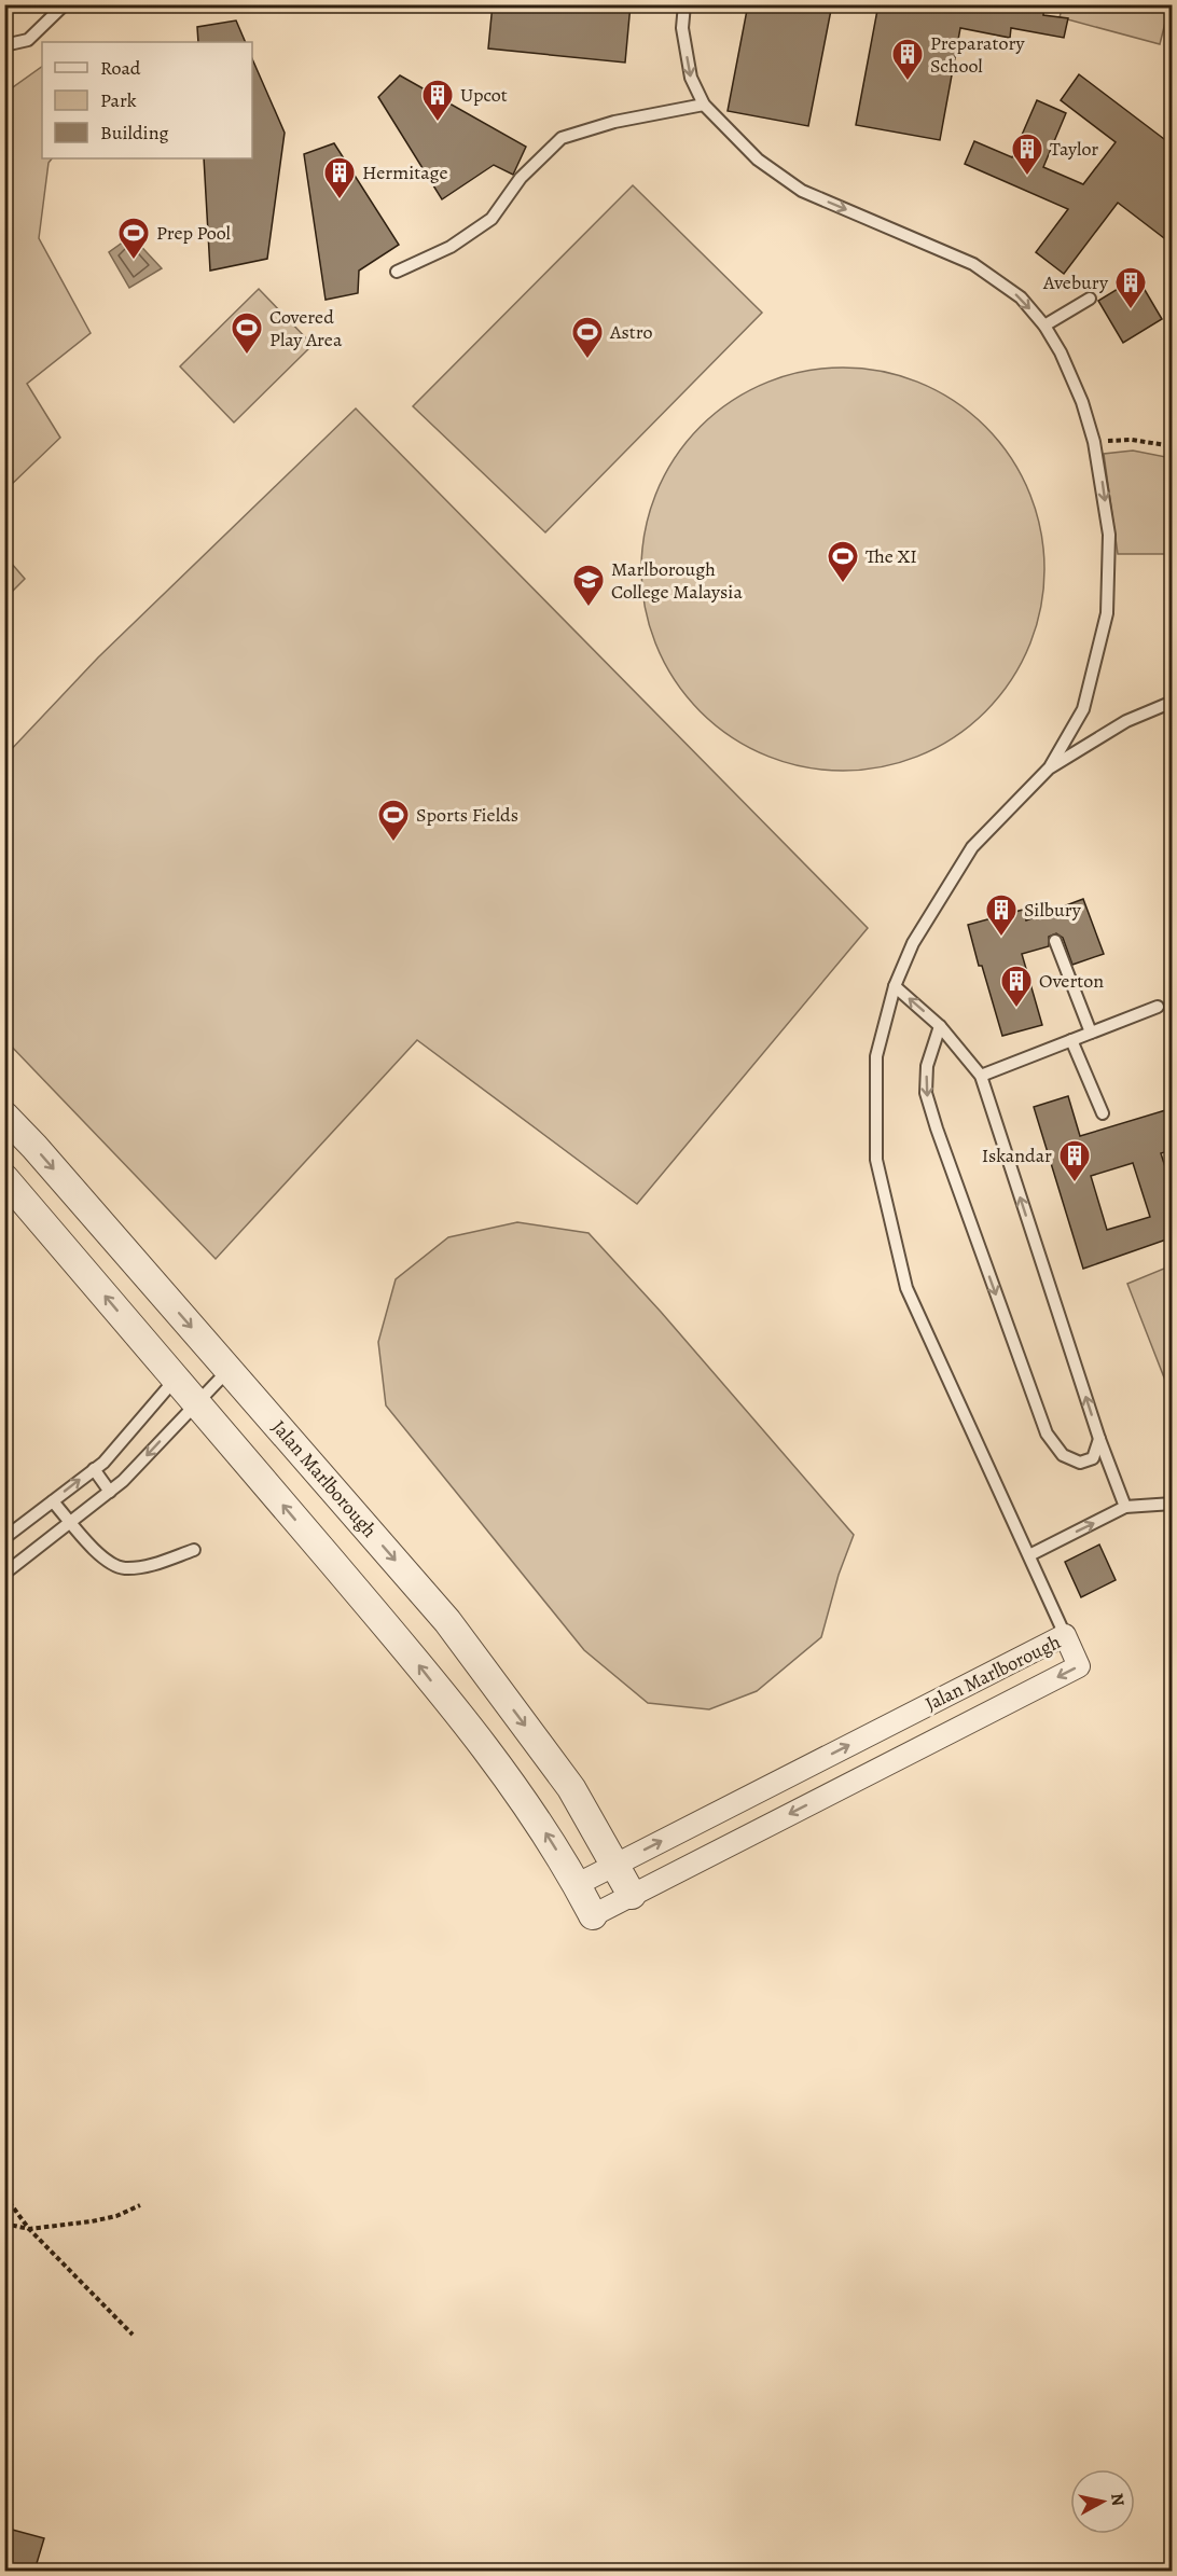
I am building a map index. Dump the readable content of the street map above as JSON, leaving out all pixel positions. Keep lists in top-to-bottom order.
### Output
{
  "streets": {
    "street": ["Jalan Marlborough"]
  },
  "places": {
    "building": [
      "Preparatory School",
      "Upcot",
      "Taylor",
      "Hermitage",
      "Avebury",
      "Silbury",
      "Overton",
      "Iskandar"
    ],
    "sports": [
      "Prep Pool",
      "Covered Play Area",
      "Astro",
      "The XI",
      "Sports Fields"
    ],
    "school or university": ["Marlborough College Malaysia"]
  },
  "legend": ["Road", "Park", "Building"],
  "north": "right"
}
